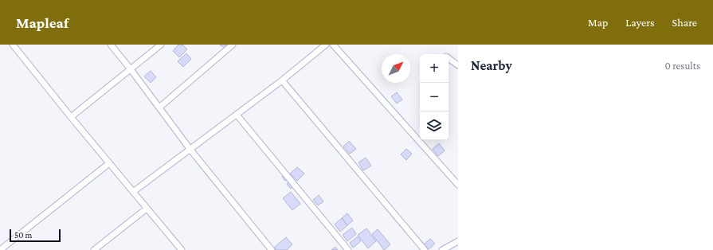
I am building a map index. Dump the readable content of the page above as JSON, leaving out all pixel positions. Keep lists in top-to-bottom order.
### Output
{
  "scale_bar": "50 m",
  "north": "top right",
  "page": {
    "header": "Mapleaf",
    "nav": ["Map", "Layers", "Share"],
    "heading": ["Nearby", "0 results"],
    "map_buttons": ["+", "−"],
    "scale": "50 m"
  }
}
